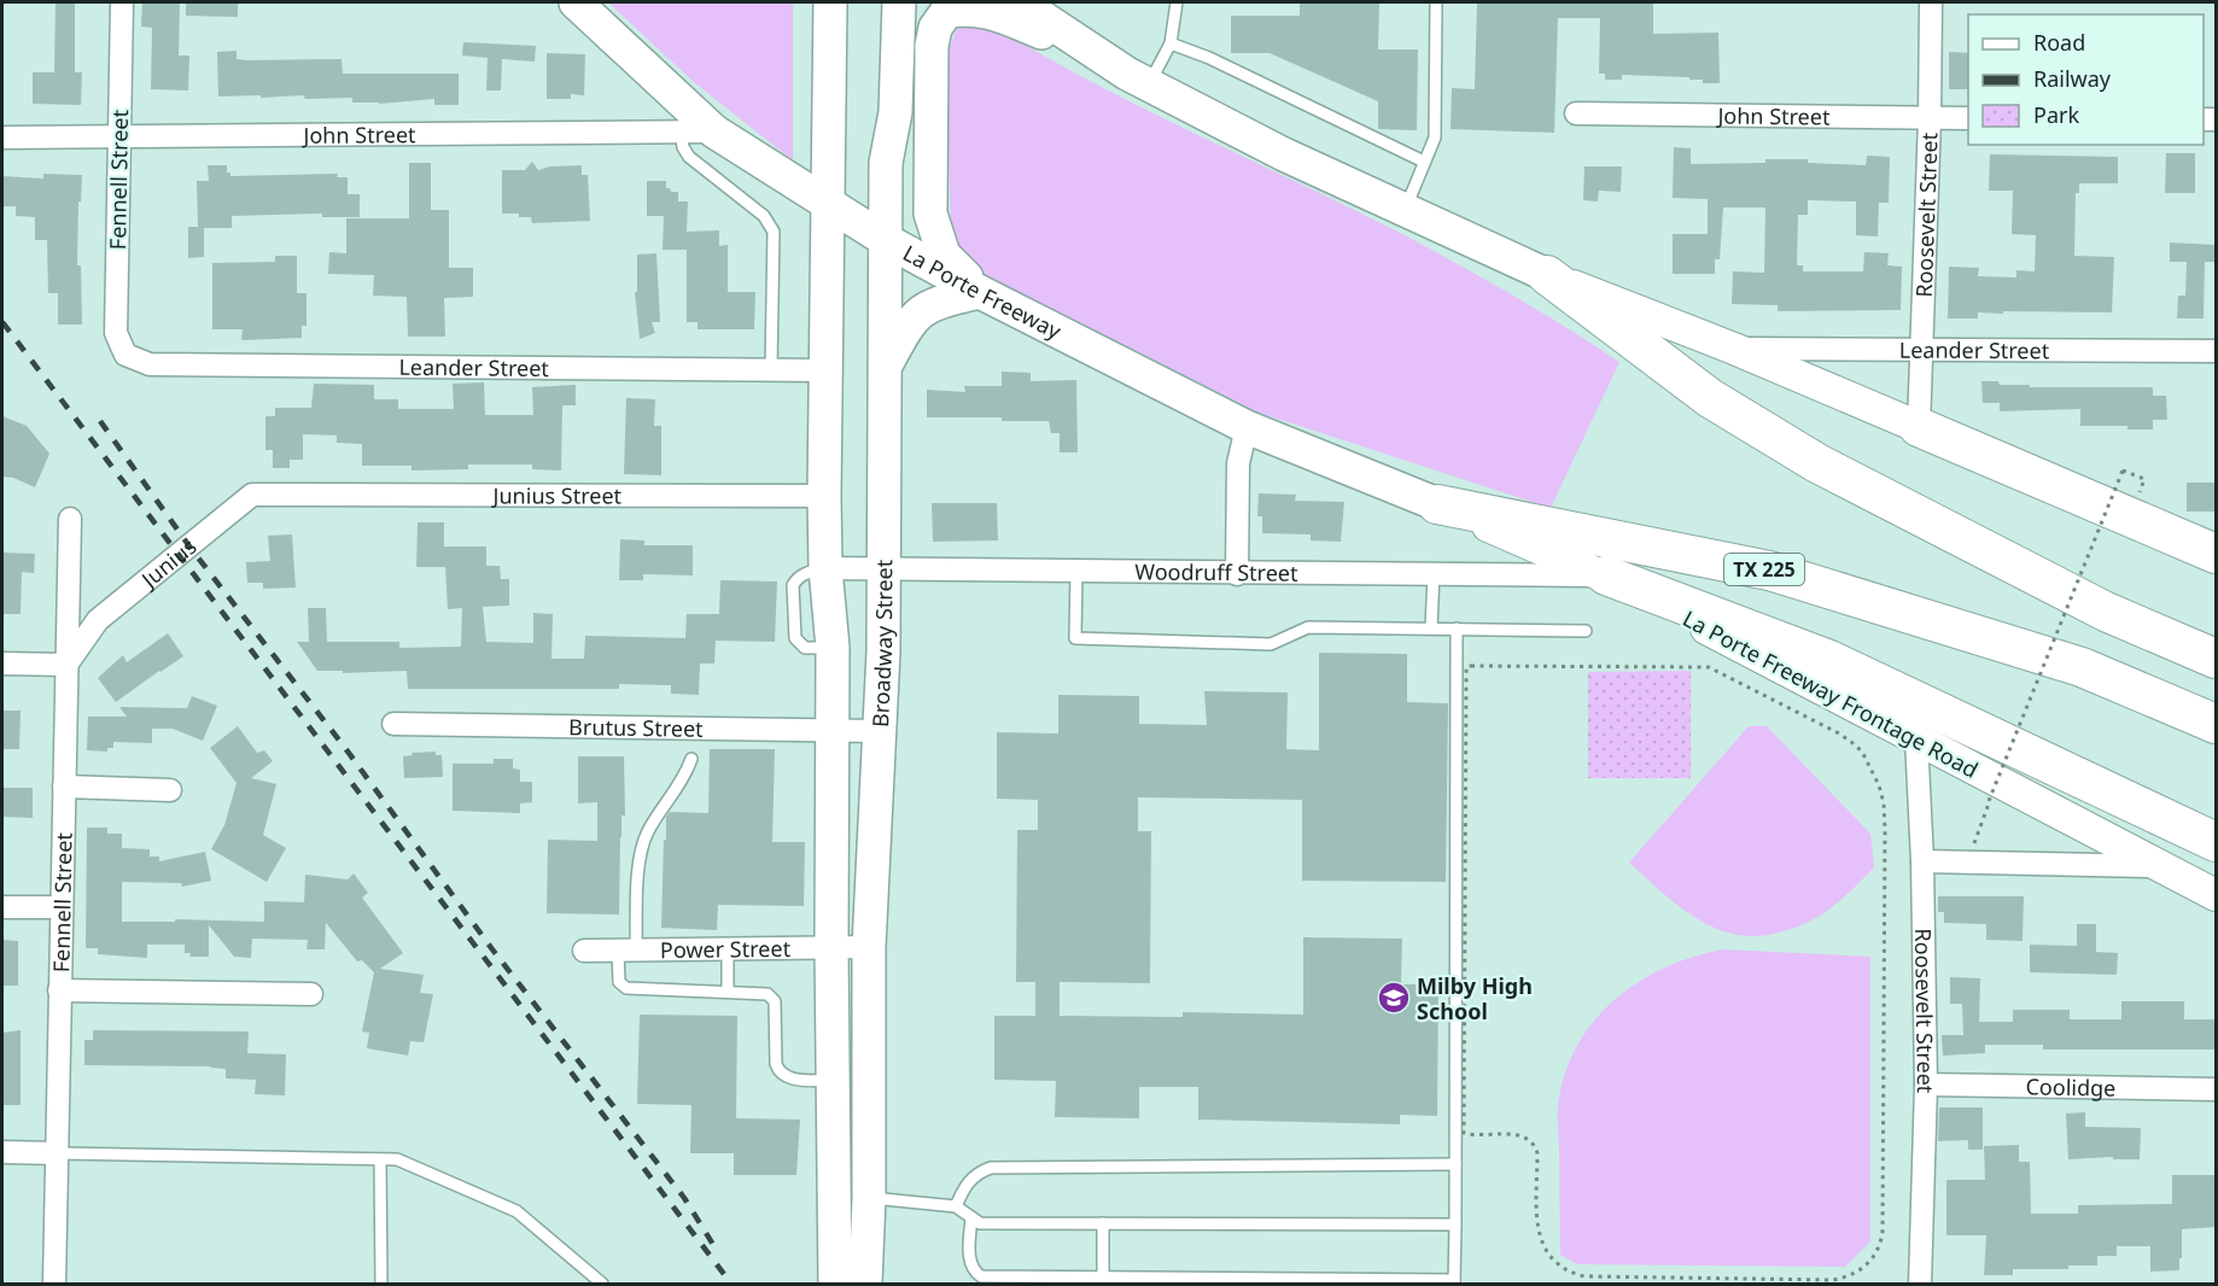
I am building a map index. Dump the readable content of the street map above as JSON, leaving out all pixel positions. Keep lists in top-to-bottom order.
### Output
{
  "streets": {
    "highway": ["TX 225"],
    "main road": ["La Porte Freeway", "Broadway Street", "La Porte Freeway Frontage Road"],
    "street": [
      "John Street",
      "Fennell Street",
      "Roosevelt Street",
      "Leander Street",
      "Junius Street",
      "Junius",
      "Woodruff Street",
      "Brutus Street",
      "Power Street",
      "Coolidge"
    ]
  },
  "crossings": [
    ["John Street", "Fennell Street"],
    ["John Street", "Roosevelt Street"],
    ["John Street", "La Porte Freeway"],
    ["Fennell Street", "Leander Street"],
    ["Fennell Street", "Junius"],
    ["Roosevelt Street", "Leander Street"],
    ["Roosevelt Street", "La Porte Freeway Frontage Road"],
    ["Roosevelt Street", "Coolidge"],
    ["La Porte Freeway", "TX 225"],
    ["La Porte Freeway", "Broadway Street"],
    ["La Porte Freeway", "La Porte Freeway Frontage Road"],
    ["Leander Street", "Broadway Street"],
    ["Junius Street", "Junius"],
    ["Junius Street", "Broadway Street"],
    ["TX 225", "La Porte Freeway Frontage Road"],
    ["Woodruff Street", "Broadway Street"],
    ["Woodruff Street", "La Porte Freeway Frontage Road"],
    ["Broadway Street", "Brutus Street"],
    ["Broadway Street", "Power Street"]
  ],
  "places": {
    "school or university": ["Milby High School"]
  },
  "legend": ["Road", "Railway", "Park"]
}
